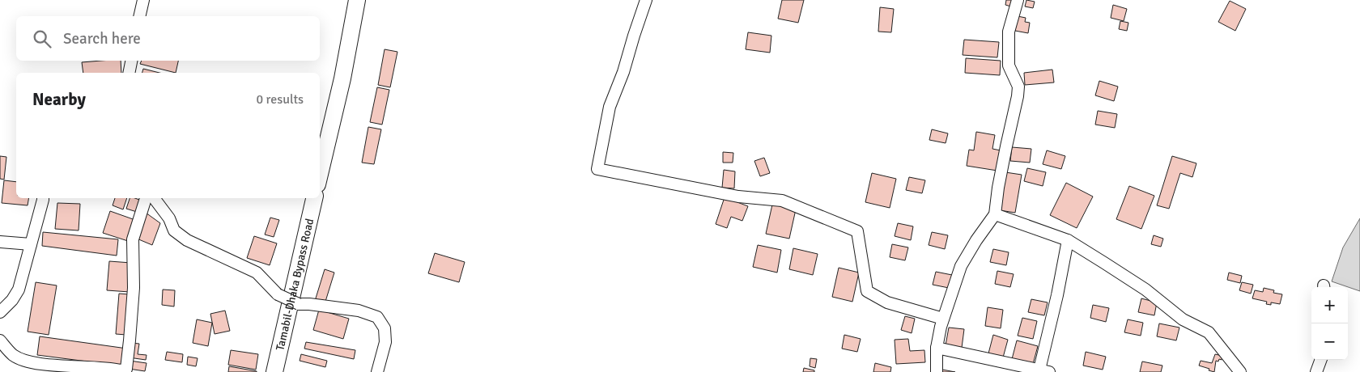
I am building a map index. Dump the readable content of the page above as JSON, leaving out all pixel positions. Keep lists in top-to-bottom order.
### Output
{
  "streets": {
    "highway": ["Tamabil-Dhaka Bypass Road"]
  },
  "page": {
    "search": "Search here",
    "heading": ["Nearby", "0 results"],
    "map_buttons": ["+", "−"]
  }
}
